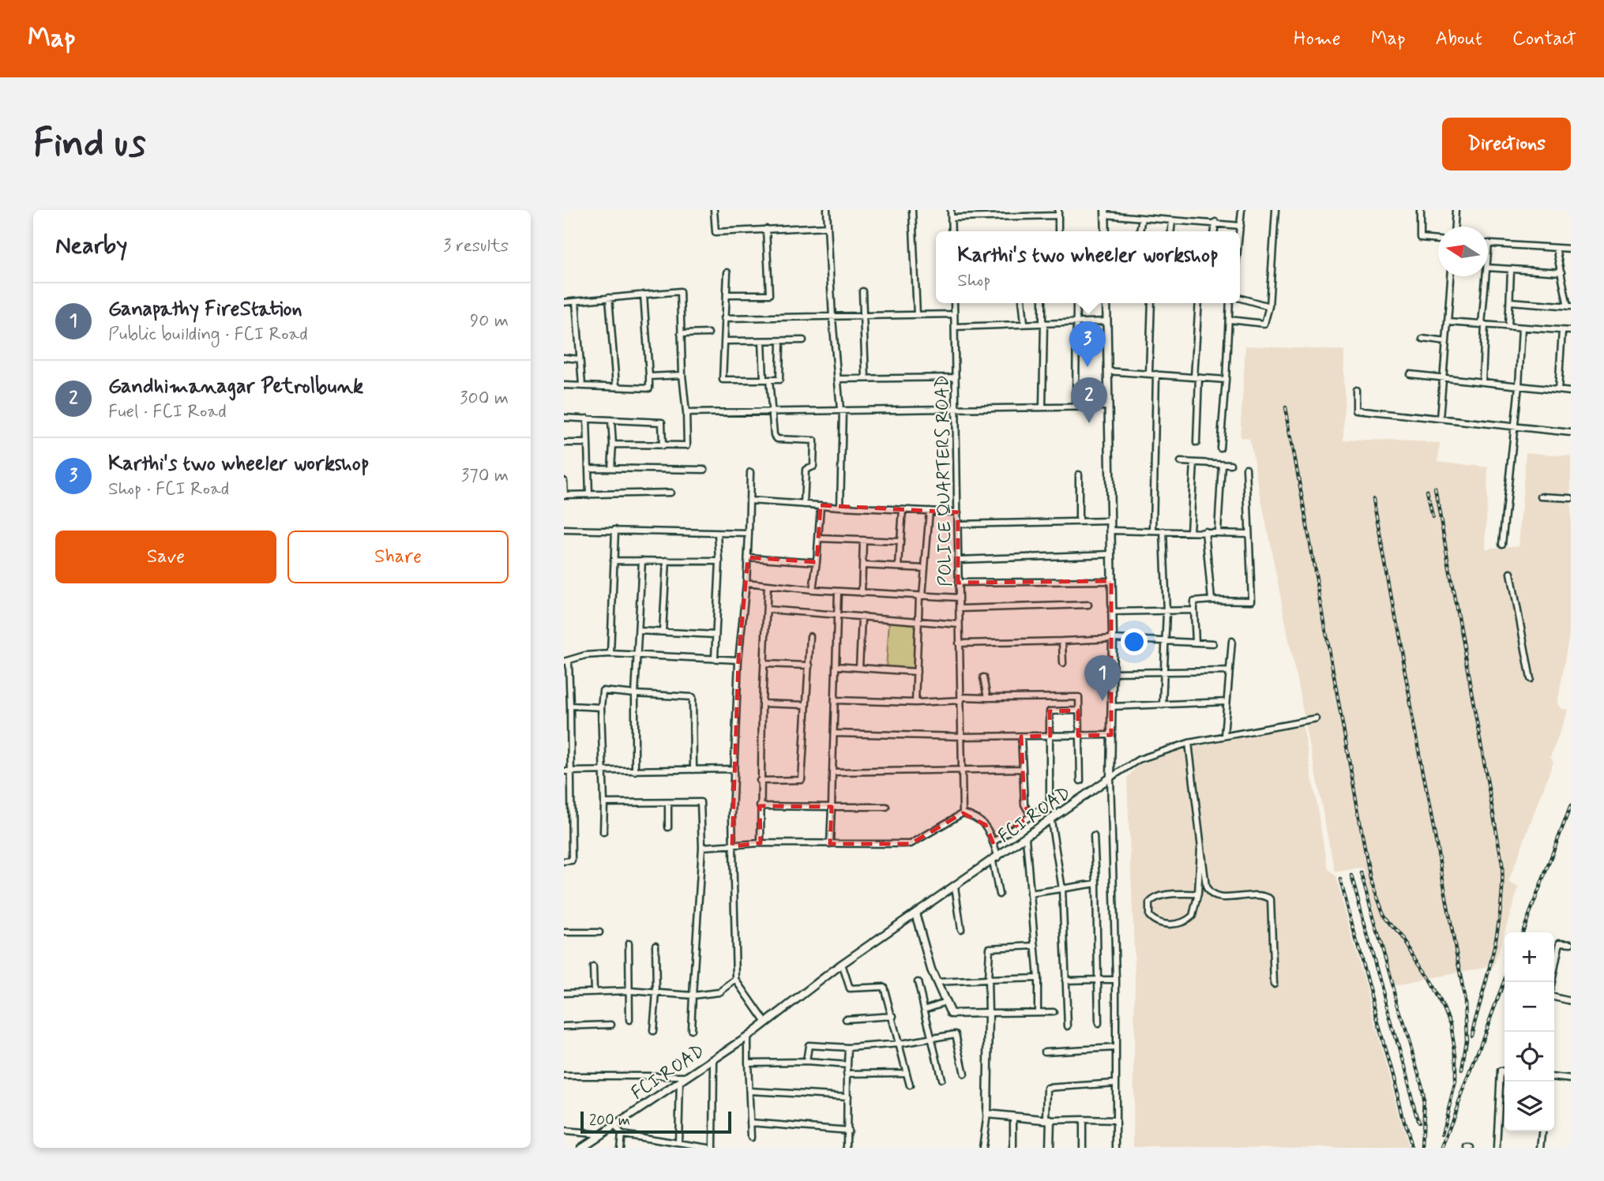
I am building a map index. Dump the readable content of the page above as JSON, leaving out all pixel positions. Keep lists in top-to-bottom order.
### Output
{
  "streets": {
    "street": ["POLICE QUARTERS ROAD", "FCI ROAD"]
  },
  "scale_bar": "200 m",
  "north": "left",
  "page": {
    "header": "Map",
    "nav": [
      "Home",
      "Map",
      "About",
      "Contact"
    ],
    "buttons": [
      "Directions",
      ["Save", "Share"]
    ],
    "title": "Find us",
    "heading": ["Nearby", "3 results"],
    "popup": ["Karthi's two wheeler workshop", "Shop"],
    "list": [
      {
        "mark": "1",
        "name": "Ganapathy FireStation",
        "note": "Public building · FCI Road",
        "value": "90 m"
      },
      {
        "mark": "2",
        "name": "Gandhimanagar Petrolbunk",
        "note": "Fuel · FCI Road",
        "value": "300 m"
      },
      {
        "mark": "3",
        "name": "Karthi's two wheeler workshop",
        "note": "Shop · FCI Road",
        "value": "370 m"
      }
    ],
    "pins": ["3", "2", "1"],
    "map_buttons": ["+", "−"],
    "scale": "200 m"
  }
}
